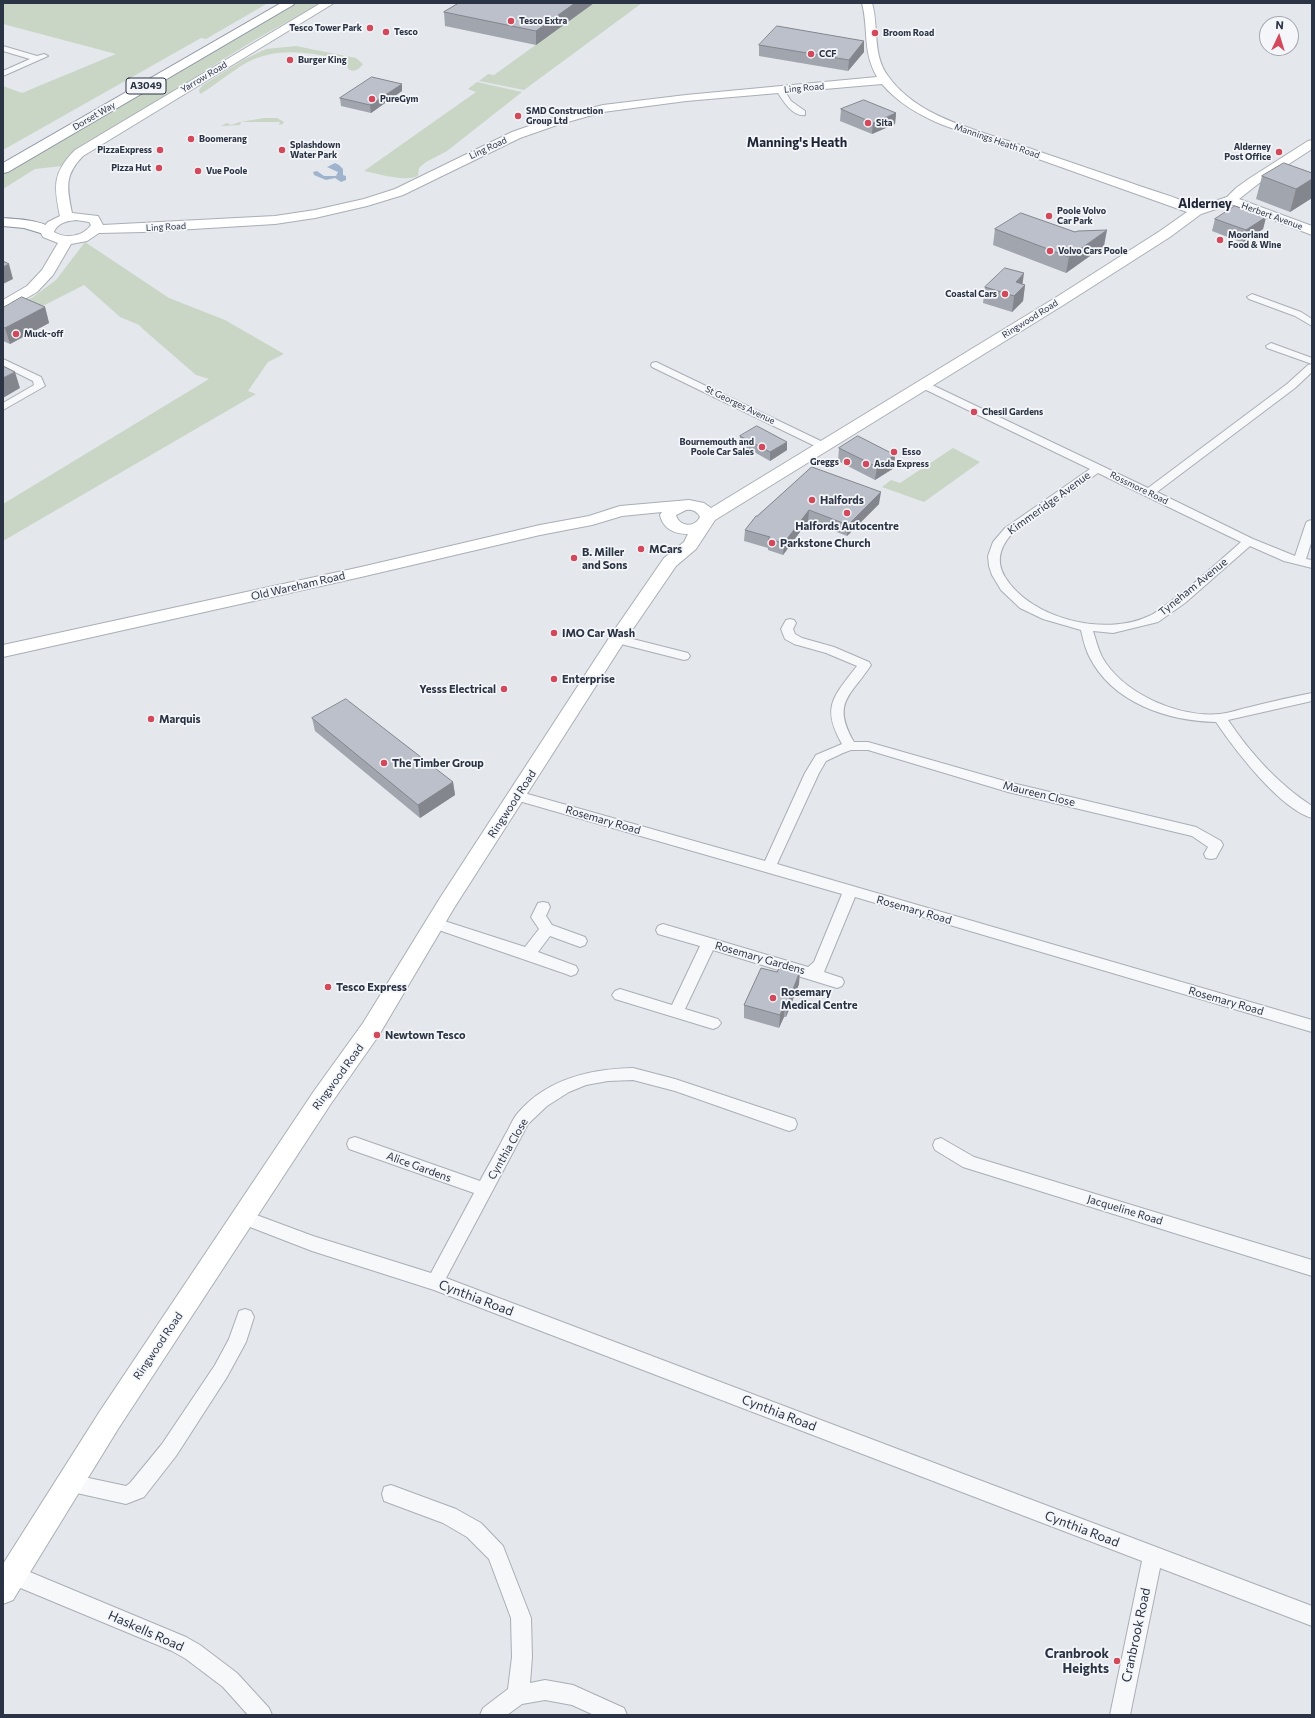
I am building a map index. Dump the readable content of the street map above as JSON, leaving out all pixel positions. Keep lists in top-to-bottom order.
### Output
{
  "streets": {
    "highway": ["A3049", "Dorset Way"],
    "street": [
      "Yarrow Road",
      "Ling Road",
      "Mannings Heath Road",
      "Herbert Avenue",
      "Ringwood Road",
      "St Georges Avenue",
      "Rossmore Road",
      "Kimmeridge Avenue",
      "Old Wareham Road",
      "Tyneham Avenue",
      "Maureen Close",
      "Rosemary Road",
      "Rosemary Gardens",
      "Cynthia Close",
      "Alice Gardens",
      "Jacqueline Road",
      "Cynthia Road",
      "Haskells Road",
      "Cranbrook Road"
    ]
  },
  "crossings": [
    ["Ling Road", "Mannings Heath Road"],
    ["Mannings Heath Road", "Ringwood Road"],
    ["Herbert Avenue", "Ringwood Road"],
    ["Ringwood Road", "St Georges Avenue"],
    ["Ringwood Road", "Rossmore Road"],
    ["Ringwood Road", "Old Wareham Road"],
    ["Ringwood Road", "Rosemary Road"],
    ["Ringwood Road", "Cynthia Road"],
    ["Ringwood Road", "Haskells Road"],
    ["Rossmore Road", "Kimmeridge Avenue"],
    ["Rossmore Road", "Tyneham Avenue"],
    ["Kimmeridge Avenue", "Tyneham Avenue"],
    ["Maureen Close", "Rosemary Road"],
    ["Rosemary Road", "Rosemary Gardens"],
    ["Cynthia Close", "Alice Gardens"],
    ["Cynthia Close", "Cynthia Road"],
    ["Cynthia Road", "Cranbrook Road"]
  ],
  "districts": ["Manning's Heath", "Alderney"],
  "places": [
    "Tesco Extra",
    "Tesco Tower Park",
    "Tesco",
    "Broom Road",
    "CCF",
    "Burger King",
    "PureGym",
    "SMD Construction Group Ltd",
    "Sita",
    "Boomerang",
    "PizzaExpress",
    "Splashdown Water Park",
    "Alderney Post Office",
    "Pizza Hut",
    "Vue Poole",
    "Poole Volvo Car Park",
    "Moorland Food & Wine",
    "Volvo Cars Poole",
    "Coastal Cars",
    "Muck-off",
    "Chesil Gardens",
    "Bournemouth and Poole Car Sales",
    "Esso",
    "Greggs",
    "Asda Express",
    "Halfords",
    "Halfords Autocentre",
    "Parkstone Church",
    "MCars",
    "B. Miller and Sons",
    "IMO Car Wash",
    "Enterprise",
    "Yesss Electrical",
    "Marquis",
    "The Timber Group",
    "Tesco Express",
    "Rosemary Medical Centre",
    "Newtown Tesco",
    "Cranbrook Heights"
  ],
  "north": "top"
}
